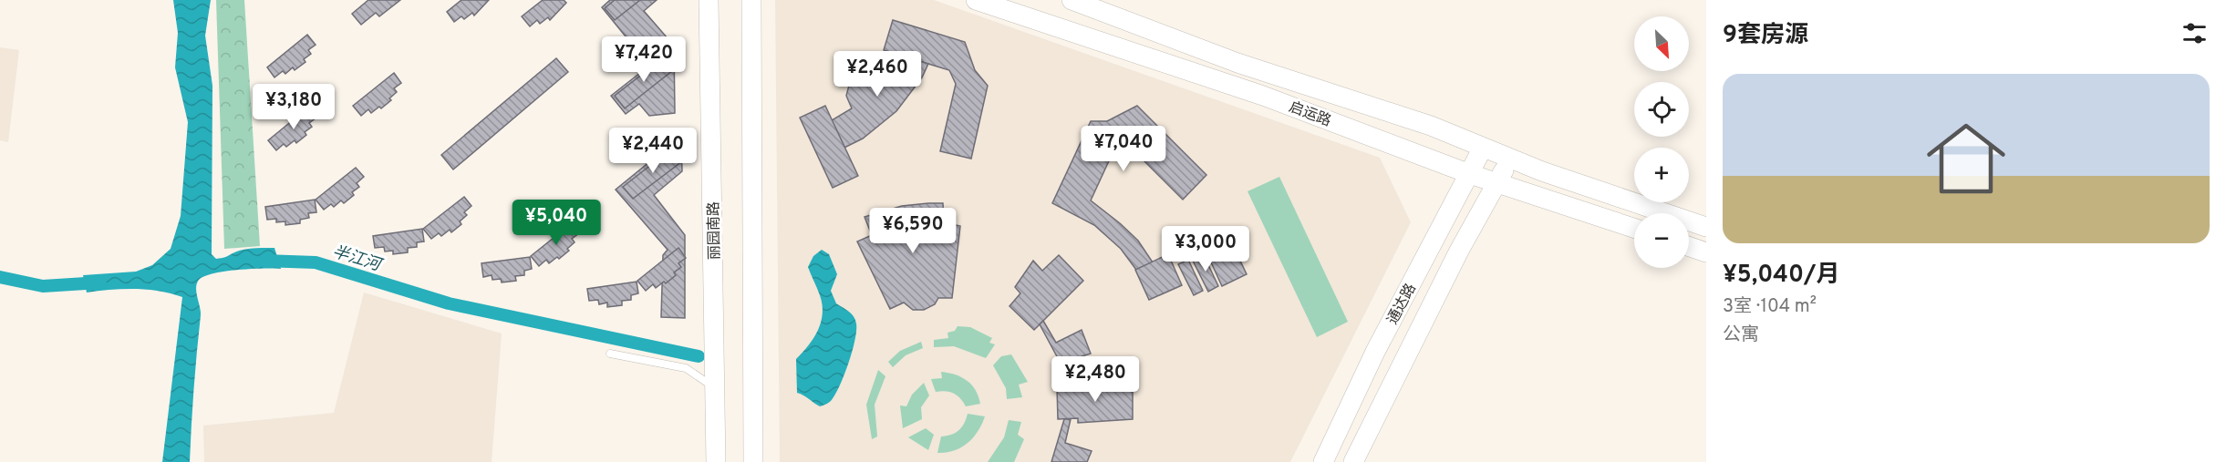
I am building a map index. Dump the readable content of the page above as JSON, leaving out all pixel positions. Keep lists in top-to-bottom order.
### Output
{
  "streets": {
    "main road": ["启运路", "丽园南路", "通达路"]
  },
  "crossings": [
    ["启运路", "通达路"]
  ],
  "water": ["半江河"],
  "north": "bottom right",
  "page": {
    "heading": "9套房源",
    "map_buttons": ["+", "−"],
    "price": [
      "¥7,420",
      "¥2,460",
      "¥3,180",
      "¥7,040",
      "¥2,440",
      "¥5,040",
      "¥6,590",
      "¥3,000",
      "¥2,480"
    ],
    "list": [
      {
        "name": "¥5,040/月",
        "note": "3室 · 104 m² · 公寓"
      }
    ]
  }
}
